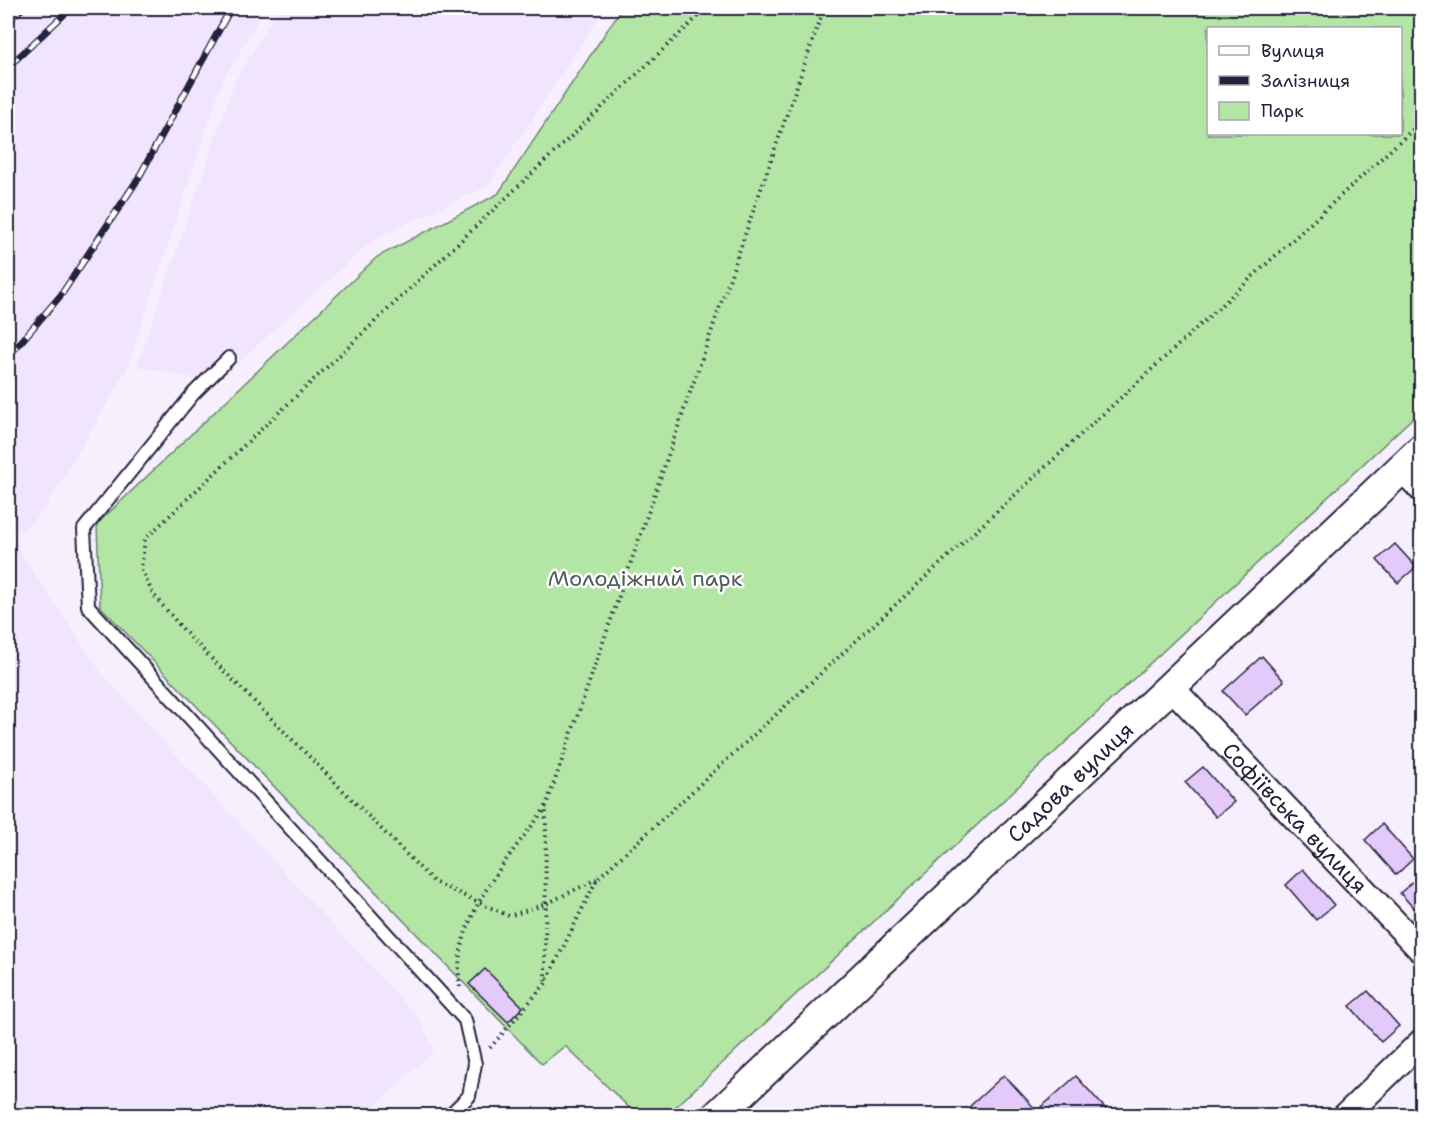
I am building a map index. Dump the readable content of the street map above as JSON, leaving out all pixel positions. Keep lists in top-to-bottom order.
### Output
{
  "streets": {
    "street": ["Садова вулиця", "Софіївська вулиця"]
  },
  "crossings": [
    ["Садова вулиця", "Софіївська вулиця"]
  ],
  "parks": ["Молодіжний парк"],
  "legend": ["Вулиця", "Залізниця", "Парк"]
}
